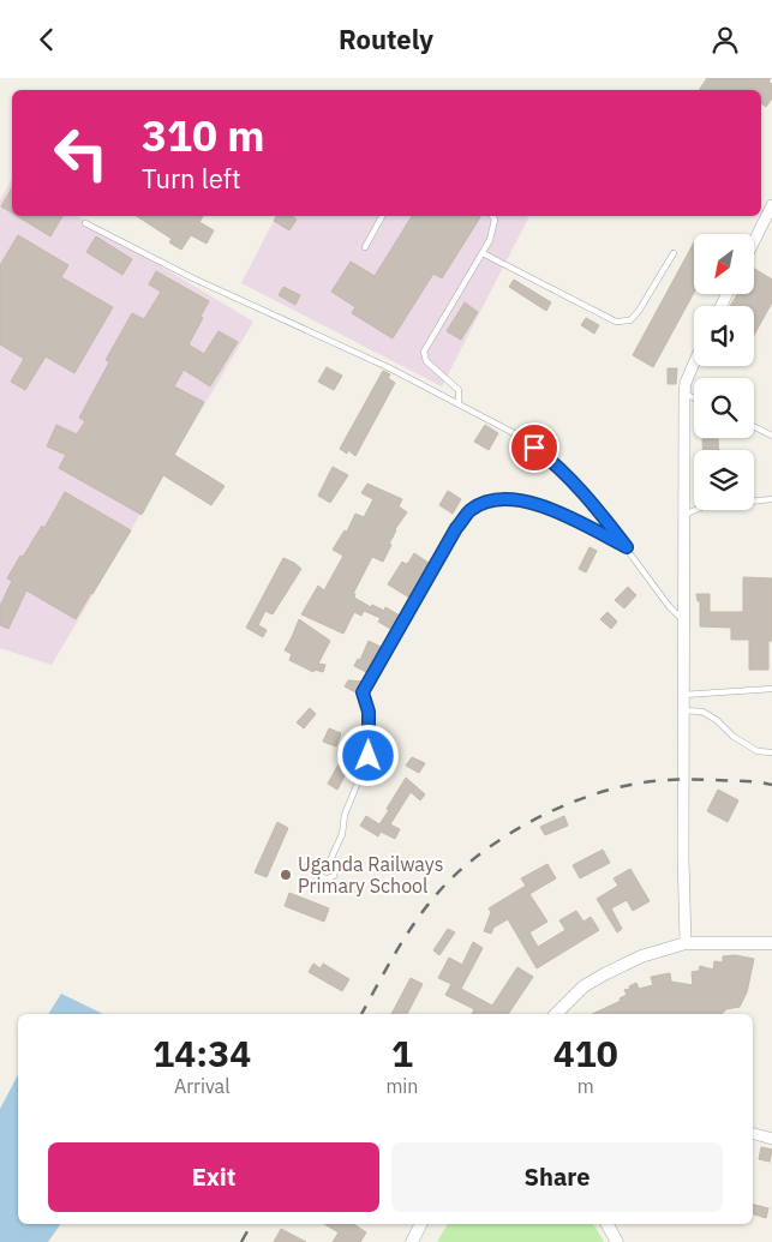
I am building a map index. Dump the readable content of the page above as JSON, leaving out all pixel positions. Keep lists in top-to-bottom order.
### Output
{
  "places": ["Uganda Railways Primary School"],
  "north": "bottom left",
  "page": {
    "header": "Routely",
    "turn": ["310 m", "Turn left"],
    "eta": [
      "14:34",
      "Arrival",
      "1",
      "min",
      "410",
      "m"
    ],
    "buttons": ["Exit", "Share"]
  }
}
